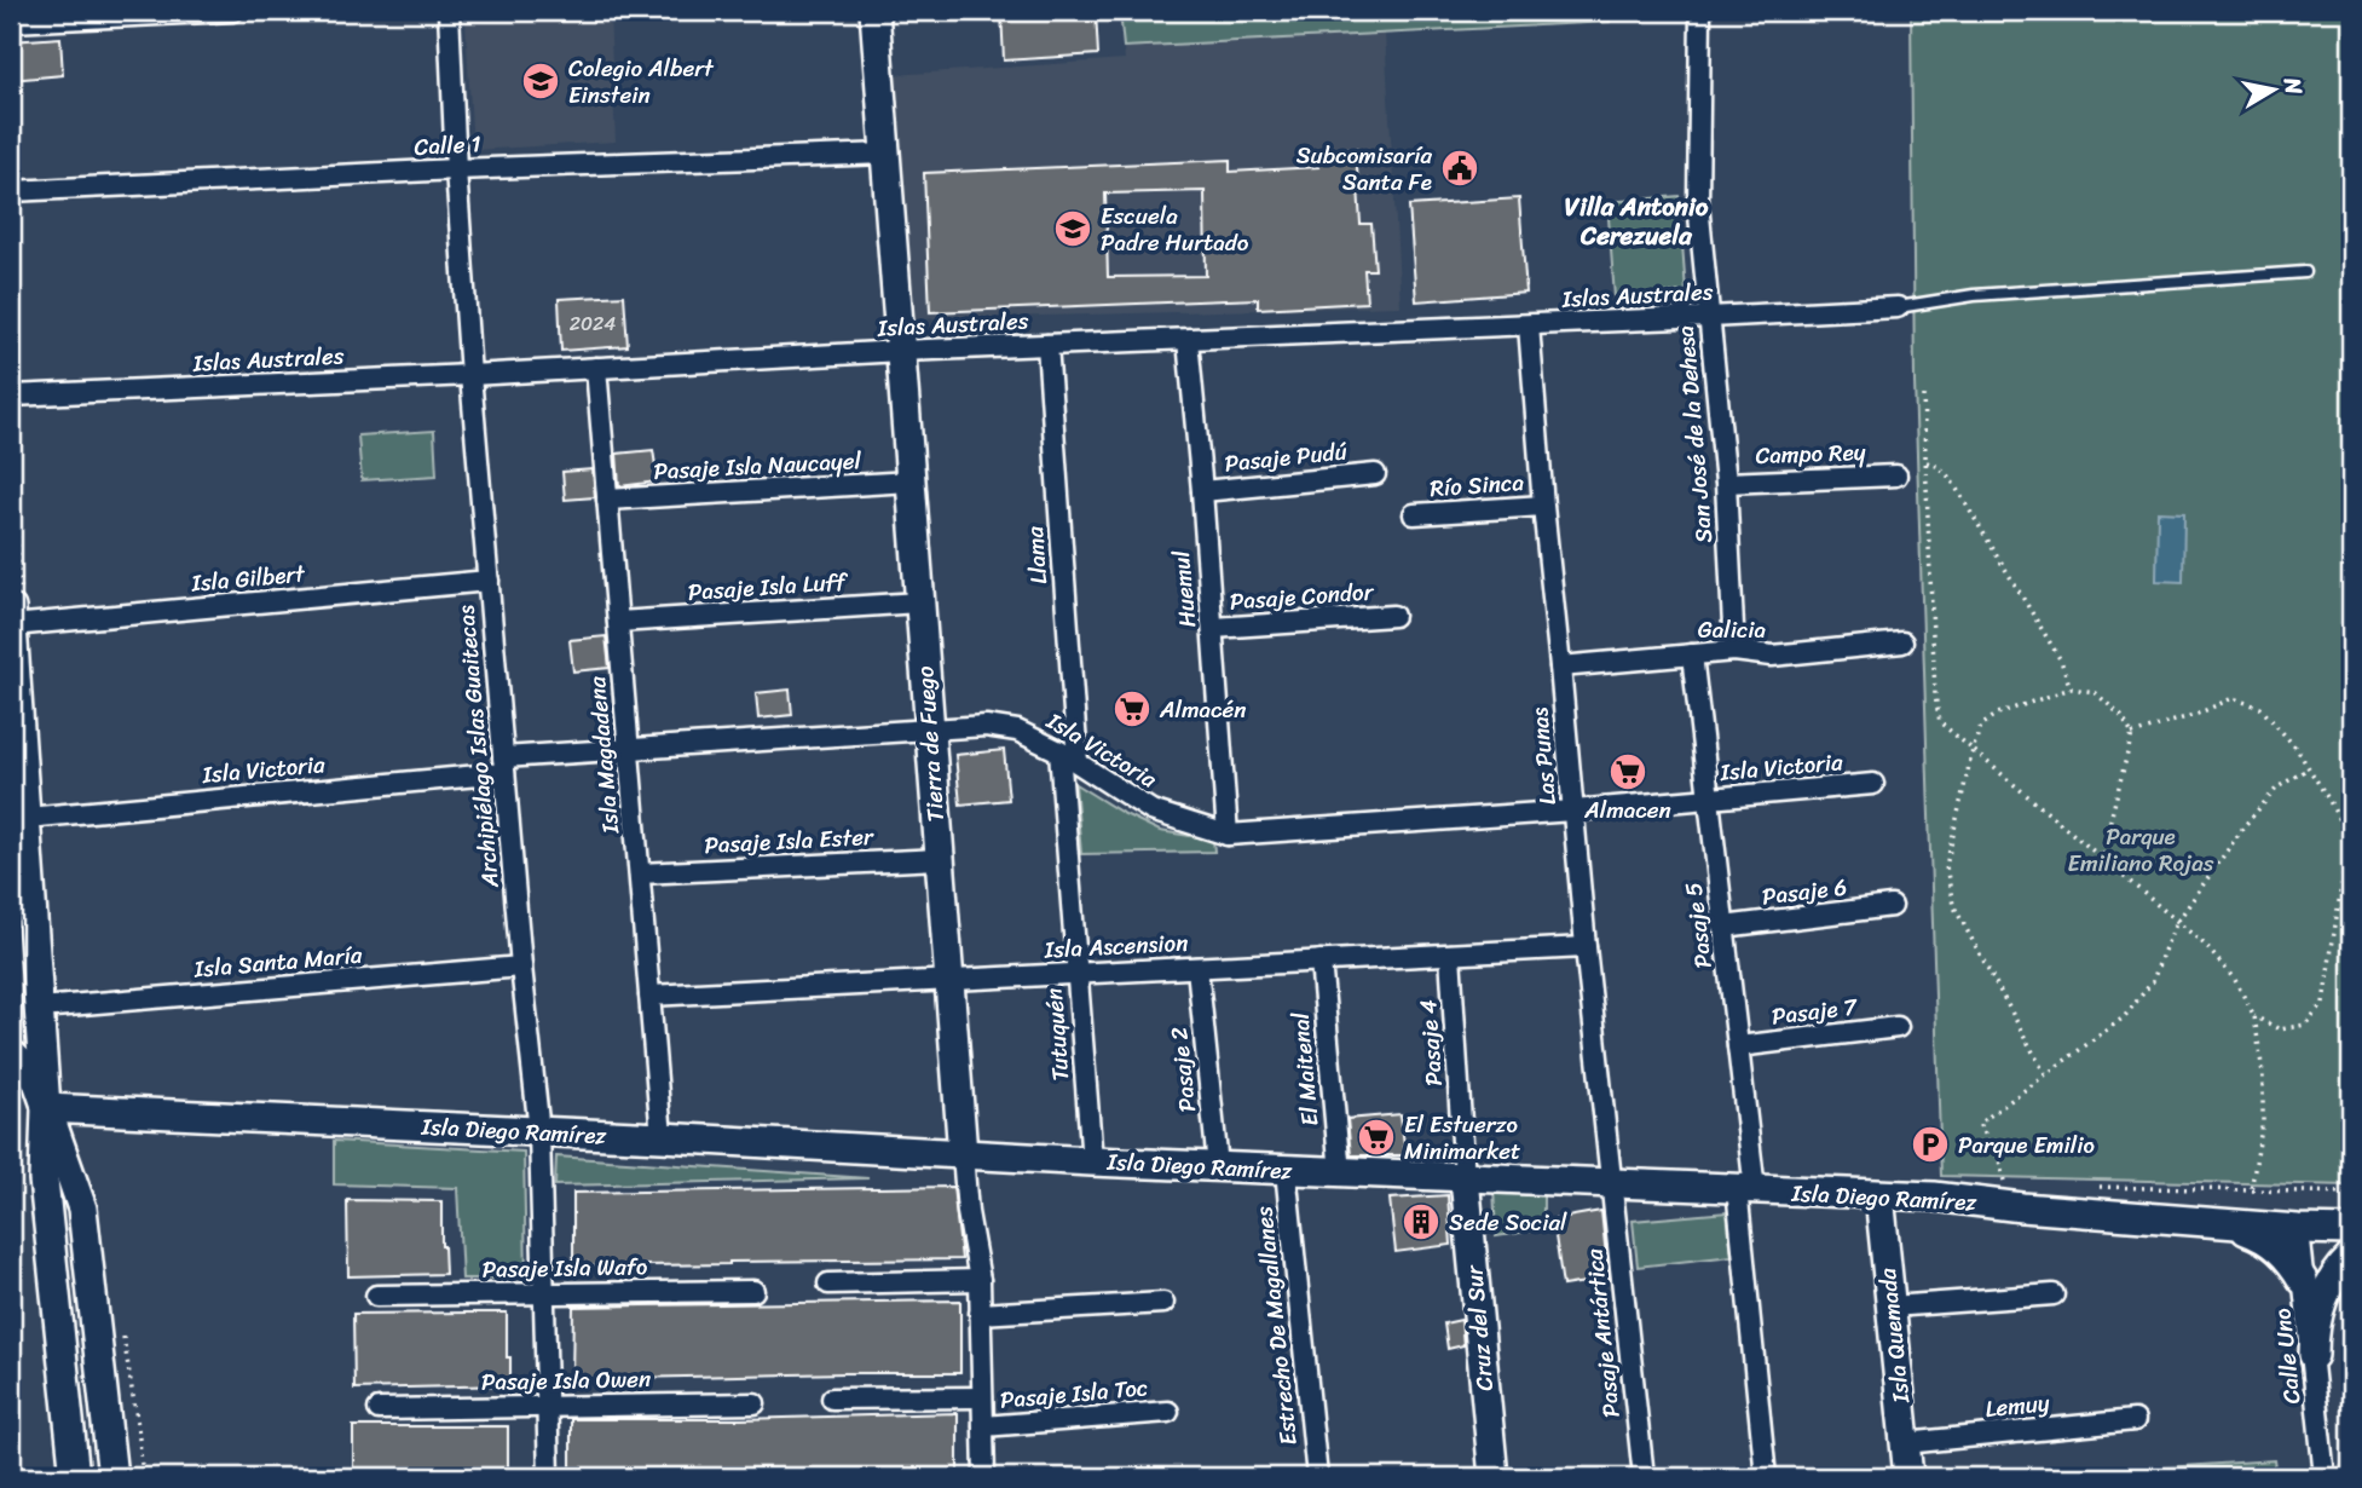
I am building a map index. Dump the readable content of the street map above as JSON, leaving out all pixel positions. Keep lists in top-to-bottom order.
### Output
{
  "streets": {
    "street": [
      "Calle 1",
      "Islas Australes",
      "San José de la Dehesa",
      "Campo Rey",
      "Pasaje Pudú",
      "Pasaje Isla Naucayel",
      "Río Sinca",
      "Llama",
      "Isla Gilbert",
      "Pasaje Isla Luff",
      "Huemul",
      "Pasaje Condor",
      "Galicia",
      "Tierra de Fuego",
      "Archipiélago Islas Guaitecas",
      "Isla Victoria",
      "Isla Magdadena",
      "Las Punas",
      "Pasaje Isla Ester",
      "Pasaje 6",
      "Pasaje 5",
      "Isla Ascension",
      "Isla Santa María",
      "Pasaje 7",
      "Tutuquén",
      "Pasaje 4",
      "Pasaje 2",
      "El Maitenal",
      "Isla Diego Ramírez",
      "Pasaje Isla Wafo",
      "Estrecho De Magallanes",
      "Cruz del Sur",
      "Pasaje Antártica",
      "Isla Quemada",
      "Calle Uno",
      "Pasaje Isla Owen",
      "Pasaje Isla Toc",
      "Lemuy"
    ]
  },
  "crossings": [
    ["Calle 1", "Tierra de Fuego"],
    ["Calle 1", "Archipiélago Islas Guaitecas"],
    ["Islas Australes", "San José de la Dehesa"],
    ["Islas Australes", "Llama"],
    ["Islas Australes", "Huemul"],
    ["Islas Australes", "Tierra de Fuego"],
    ["Islas Australes", "Archipiélago Islas Guaitecas"],
    ["Islas Australes", "Isla Magdadena"],
    ["Islas Australes", "Las Punas"],
    ["San José de la Dehesa", "Campo Rey"],
    ["San José de la Dehesa", "Galicia"],
    ["Pasaje Pudú", "Huemul"],
    ["Pasaje Isla Naucayel", "Tierra de Fuego"],
    ["Pasaje Isla Naucayel", "Isla Magdadena"],
    ["Río Sinca", "Las Punas"],
    ["Llama", "Isla Victoria"],
    ["Isla Gilbert", "Archipiélago Islas Guaitecas"],
    ["Pasaje Isla Luff", "Tierra de Fuego"],
    ["Pasaje Isla Luff", "Isla Magdadena"],
    ["Huemul", "Pasaje Condor"],
    ["Huemul", "Isla Victoria"],
    ["Galicia", "Las Punas"],
    ["Galicia", "Pasaje 5"],
    ["Tierra de Fuego", "Isla Victoria"],
    ["Tierra de Fuego", "Pasaje Isla Ester"],
    ["Tierra de Fuego", "Isla Ascension"],
    ["Tierra de Fuego", "Isla Diego Ramírez"],
    ["Tierra de Fuego", "Pasaje Isla Toc"],
    ["Archipiélago Islas Guaitecas", "Isla Victoria"],
    ["Archipiélago Islas Guaitecas", "Isla Santa María"],
    ["Archipiélago Islas Guaitecas", "Isla Diego Ramírez"],
    ["Archipiélago Islas Guaitecas", "Pasaje Isla Wafo"],
    ["Archipiélago Islas Guaitecas", "Pasaje Isla Owen"],
    ["Isla Victoria", "Isla Magdadena"],
    ["Isla Victoria", "Las Punas"],
    ["Isla Victoria", "Pasaje 5"],
    ["Isla Victoria", "Tutuquén"],
    ["Isla Magdadena", "Pasaje Isla Ester"],
    ["Isla Magdadena", "Isla Ascension"],
    ["Isla Magdadena", "Isla Diego Ramírez"],
    ["Las Punas", "Isla Ascension"],
    ["Las Punas", "Isla Diego Ramírez"],
    ["Las Punas", "Pasaje Antártica"],
    ["Pasaje 6", "Pasaje 5"],
    ["Pasaje 5", "Pasaje 7"],
    ["Pasaje 5", "Isla Diego Ramírez"],
    ["Isla Ascension", "Tutuquén"],
    ["Isla Ascension", "Pasaje 4"],
    ["Isla Ascension", "Pasaje 2"],
    ["Isla Ascension", "El Maitenal"],
    ["Tutuquén", "Isla Diego Ramírez"],
    ["Pasaje 4", "Isla Diego Ramírez"],
    ["Pasaje 4", "Cruz del Sur"],
    ["Pasaje 2", "Isla Diego Ramírez"],
    ["El Maitenal", "Isla Diego Ramírez"],
    ["Isla Diego Ramírez", "Estrecho De Magallanes"],
    ["Isla Diego Ramírez", "Cruz del Sur"],
    ["Isla Diego Ramírez", "Pasaje Antártica"],
    ["Isla Diego Ramírez", "Isla Quemada"],
    ["Isla Diego Ramírez", "Calle Uno"],
    ["Isla Quemada", "Lemuy"]
  ],
  "districts": ["Villa Antonio Cerezuela"],
  "parks": ["Parque Emiliano Rojas"],
  "places": {
    "school or university": ["Colegio Albert Einstein", "Escuela Padre Hurtado"],
    "public building": ["Subcomisaría Santa Fe"],
    "supermarket": ["Almacén", "Almacen", "El Estuerzo Minimarket"],
    "parking": ["Parque Emilio"],
    "building": ["Sede Social"]
  },
  "house_numbers": ["2024"],
  "north": "right"
}
